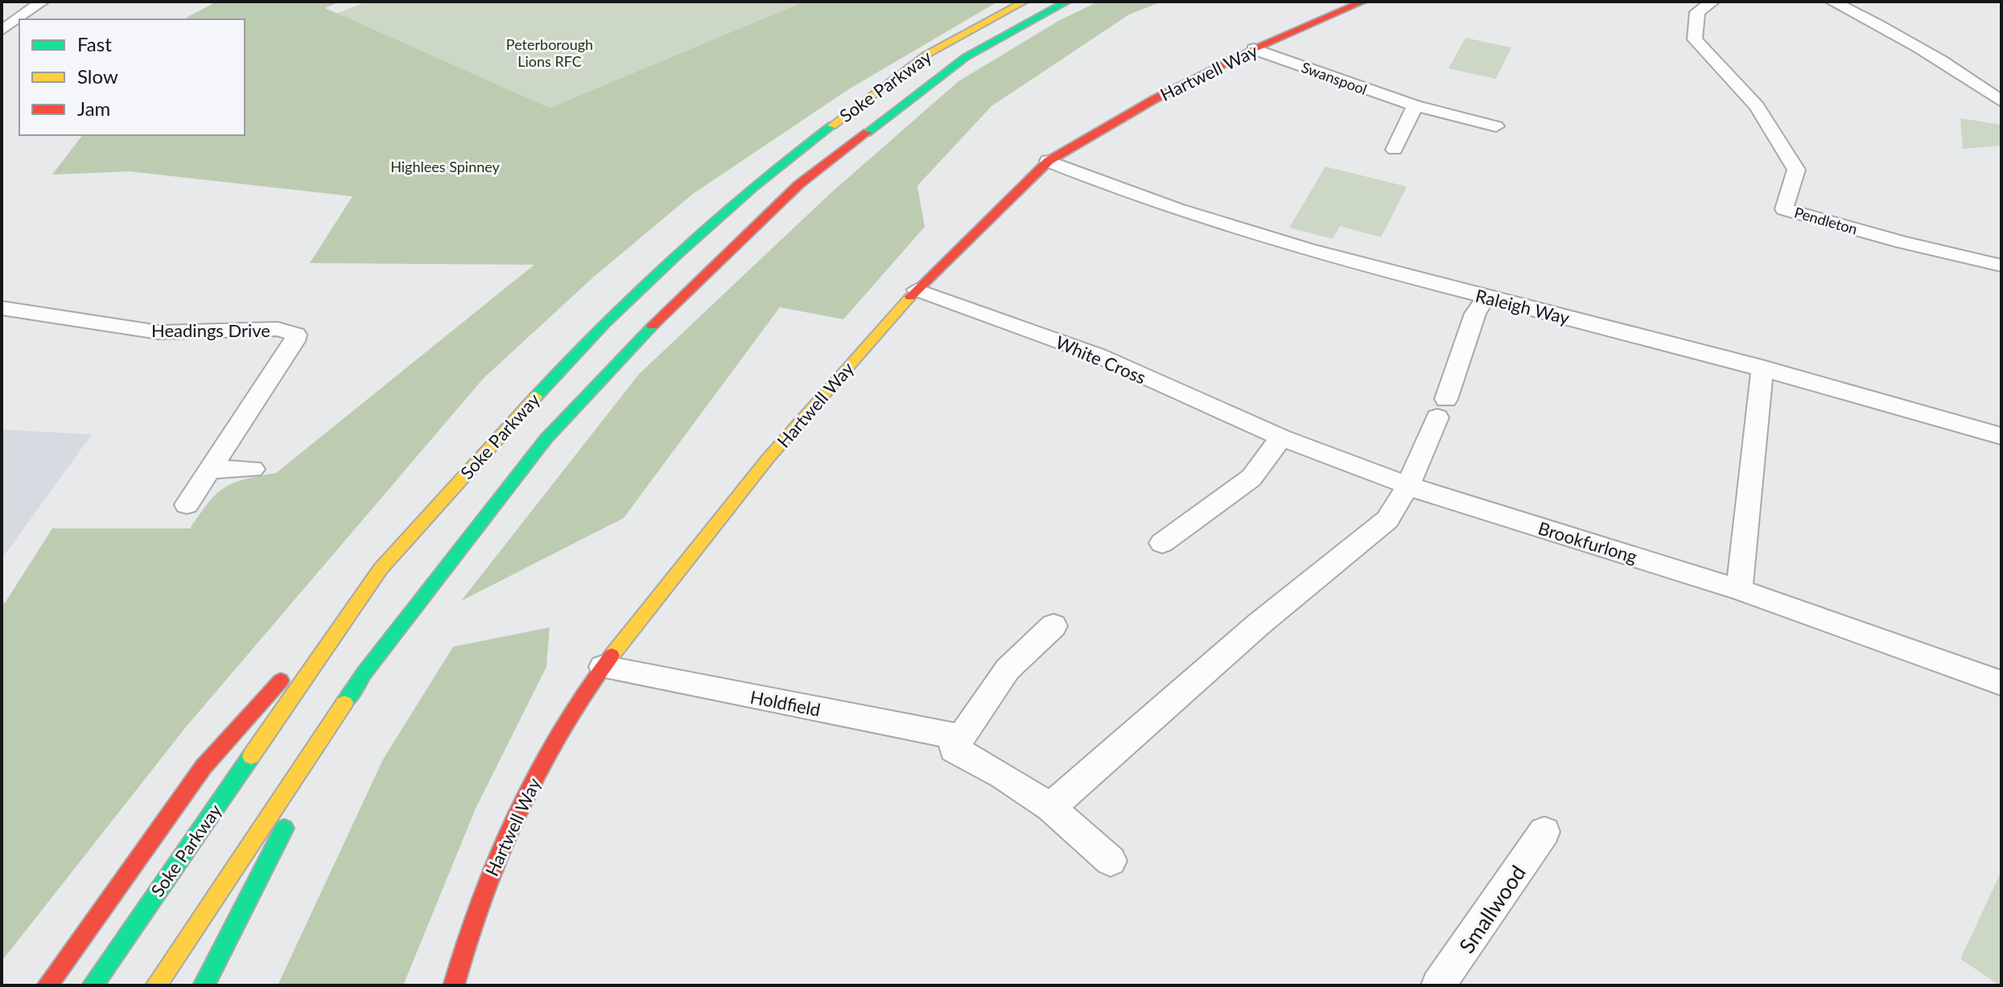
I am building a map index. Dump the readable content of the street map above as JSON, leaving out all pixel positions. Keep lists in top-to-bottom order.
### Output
{
  "streets": {
    "main road": ["Hartwell Way", "Soke Parkway"],
    "street": [
      "Swanspool",
      "Pendleton",
      "Raleigh Way",
      "Headings Drive",
      "White Cross",
      "Brookfurlong",
      "Holdfield",
      "Smallwood"
    ]
  },
  "crossings": [
    ["Hartwell Way", "Swanspool"],
    ["Hartwell Way", "Raleigh Way"],
    ["Hartwell Way", "White Cross"],
    ["Hartwell Way", "Holdfield"],
    ["White Cross", "Brookfurlong"]
  ],
  "parks": ["Peterborough Lions RFC", "Highlees Spinney"],
  "legend": ["Fast", "Slow", "Jam"]
}
